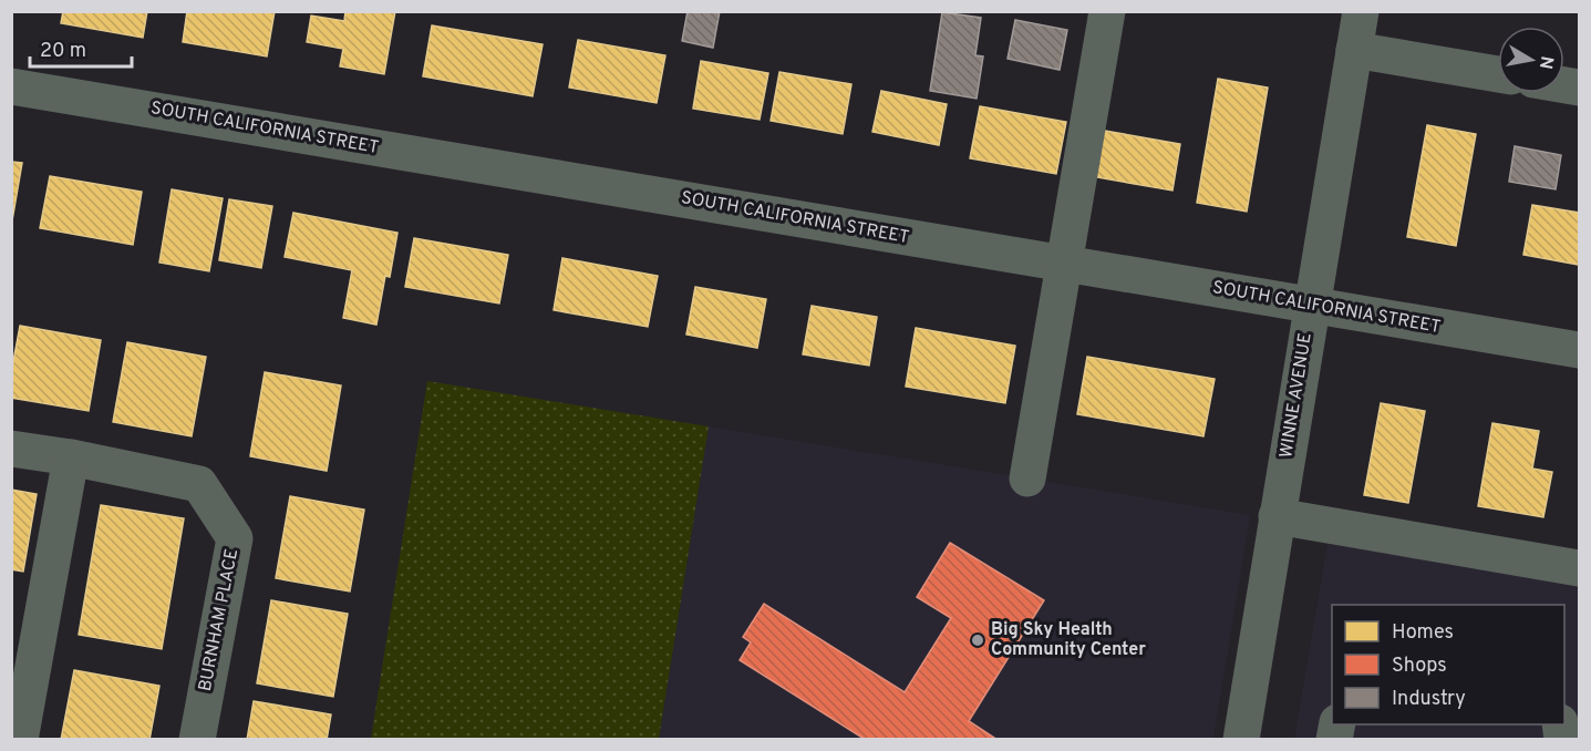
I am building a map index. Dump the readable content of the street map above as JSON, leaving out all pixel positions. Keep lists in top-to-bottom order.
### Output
{
  "streets": {
    "street": ["SOUTH CALIFORNIA STREET", "WINNE AVENUE", "BURNHAM PLACE"]
  },
  "crossings": [
    ["SOUTH CALIFORNIA STREET", "WINNE AVENUE"]
  ],
  "places": ["Big Sky Health Community Center"],
  "legend": ["Homes", "Shops", "Industry"],
  "scale_bar": "20 m",
  "north": "right"
}
